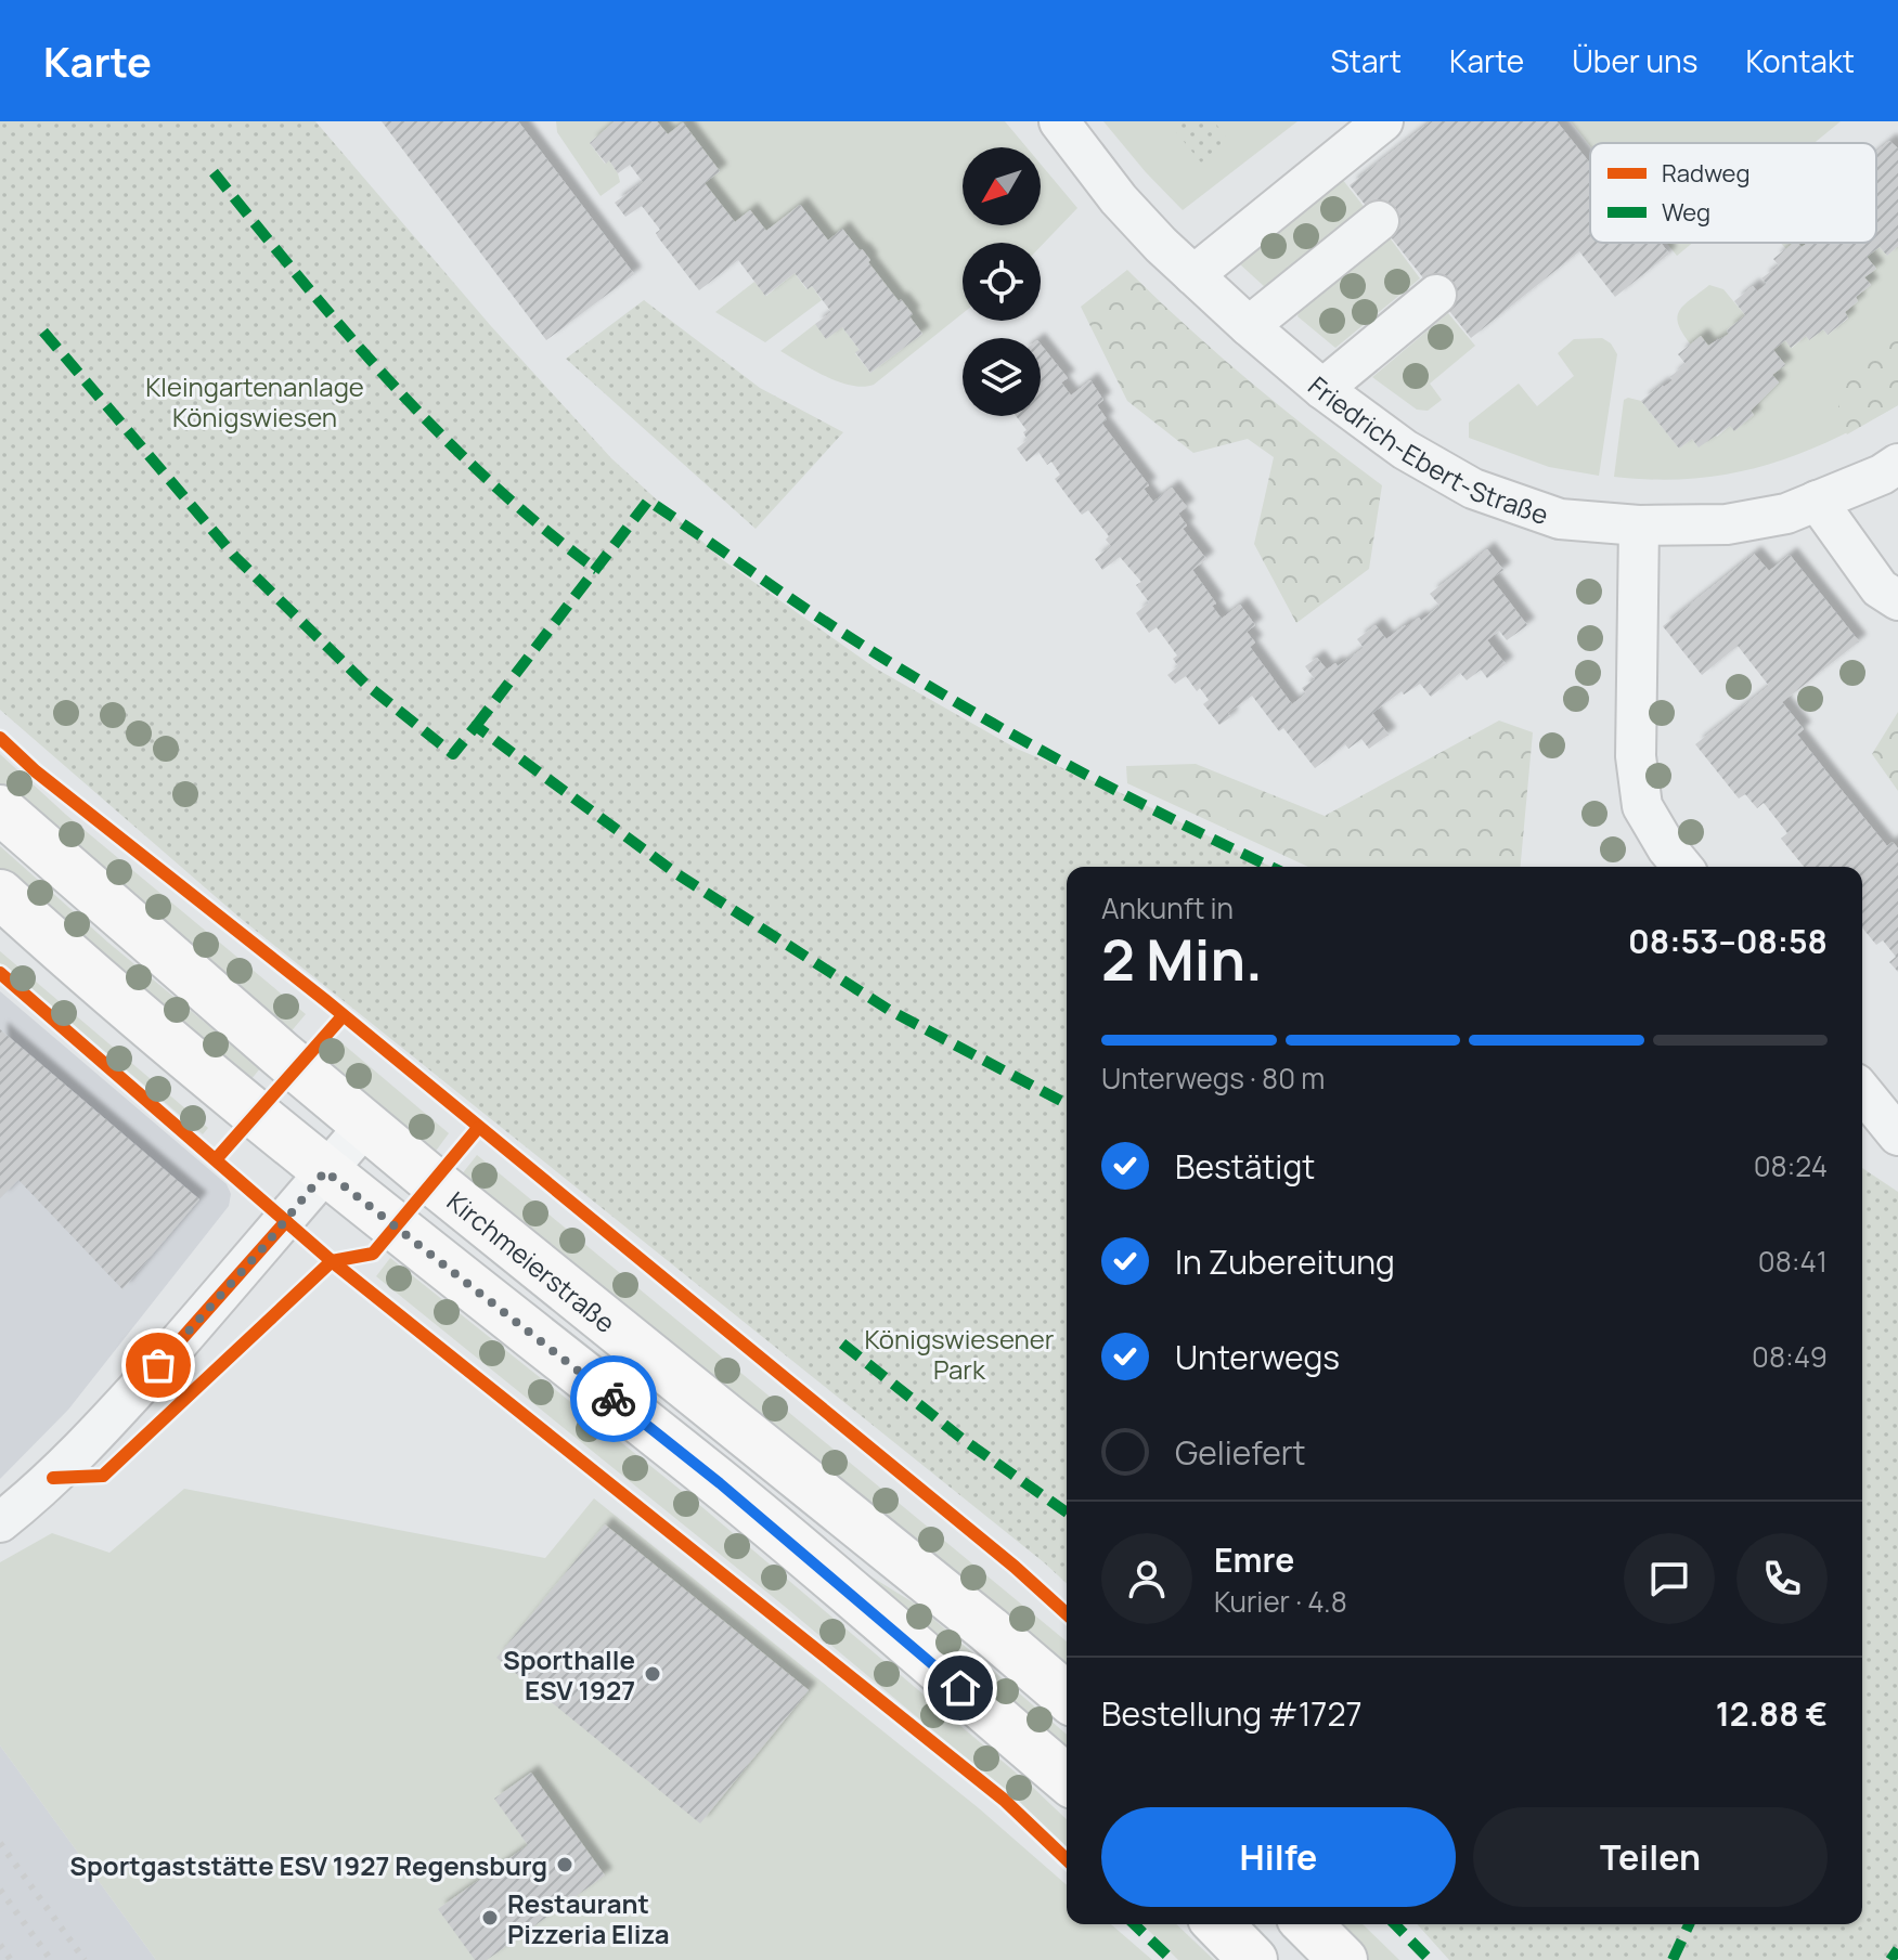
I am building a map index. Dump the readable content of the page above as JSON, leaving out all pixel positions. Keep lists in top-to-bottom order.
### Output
{
  "streets": {
    "main road": ["Kirchmeierstraße"],
    "street": ["Friedrich-Ebert-Straße"]
  },
  "parks": ["Kleingartenanlage Königswiesen", "Königswiesener Park"],
  "places": ["Sporthalle ESV 1927", "Sportgaststätte ESV 1927 Regensburg", "Restaurant Pizzeria Eliza"],
  "legend": ["Radweg", "Weg"],
  "north": "bottom left",
  "page": {
    "header": "Karte",
    "nav": [
      "Start",
      "Karte",
      "Über uns",
      "Kontakt"
    ],
    "heading": ["2 Min.", "Ankunft in", "08:53–08:58"],
    "panel": [
      "Emre",
      "Kurier · 4.8",
      "Bestellung #1727",
      "12.88 €"
    ],
    "bar": "Unterwegs · 80 m",
    "list": [
      ["Bestätigt", "08:24"],
      ["In Zubereitung", "08:41"],
      ["Unterwegs", "08:49"],
      "Geliefert"
    ],
    "buttons": ["Hilfe", "Teilen"]
  }
}
